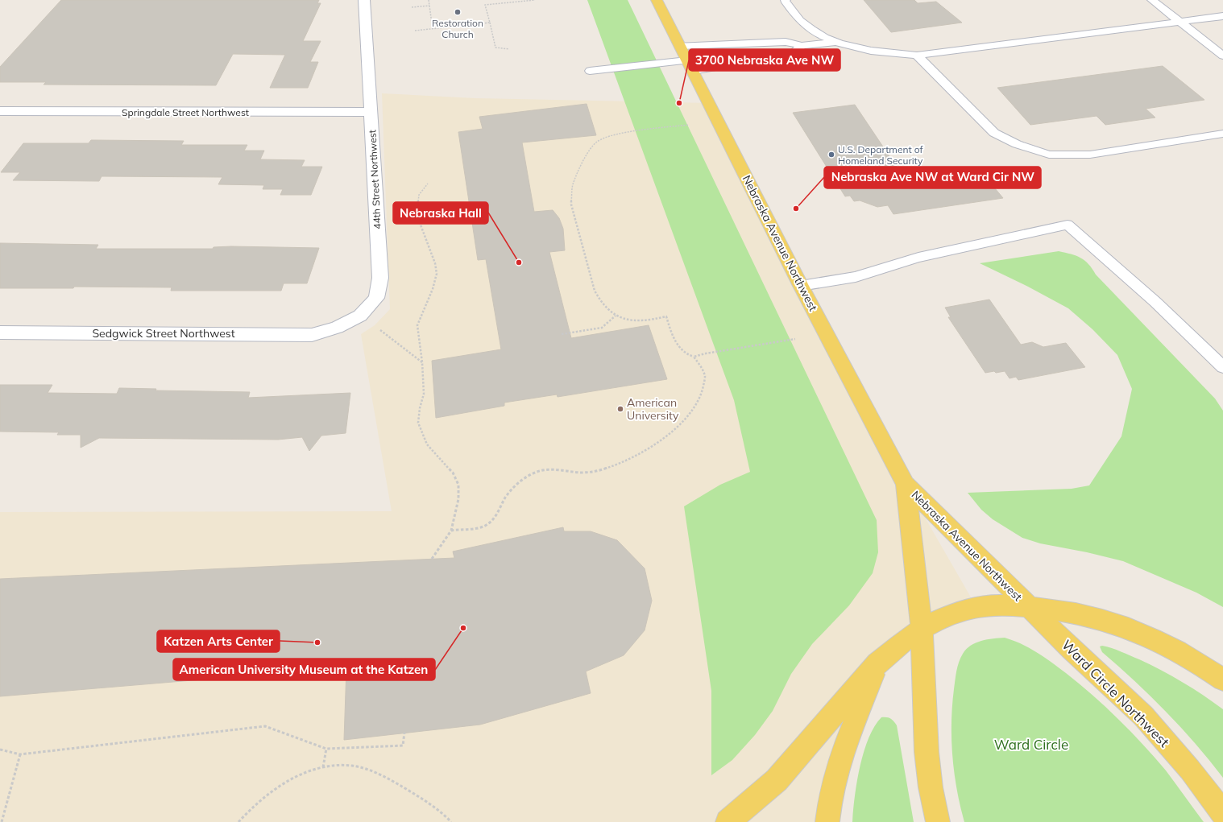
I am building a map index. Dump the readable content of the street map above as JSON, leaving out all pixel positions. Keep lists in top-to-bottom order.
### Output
{
  "streets": {
    "main road": ["Nebraska Avenue Northwest", "Ward Circle Northwest"],
    "street": ["Springdale Street Northwest", "44th Street Northwest", "Sedgwick Street Northwest"]
  },
  "crossings": [
    ["Springdale Street Northwest", "44th Street Northwest"],
    ["44th Street Northwest", "Sedgwick Street Northwest"],
    ["Nebraska Avenue Northwest", "Ward Circle Northwest"]
  ],
  "parks": ["Ward Circle"],
  "places": [
    "Restoration Church",
    "3700 Nebraska Ave NW",
    "U.S. Department of Homeland Security",
    "Nebraska Ave NW at Ward Cir NW",
    "Nebraska Hall",
    "American University",
    "American University Museum at the Katzen",
    "Katzen Arts Center"
  ]
}
